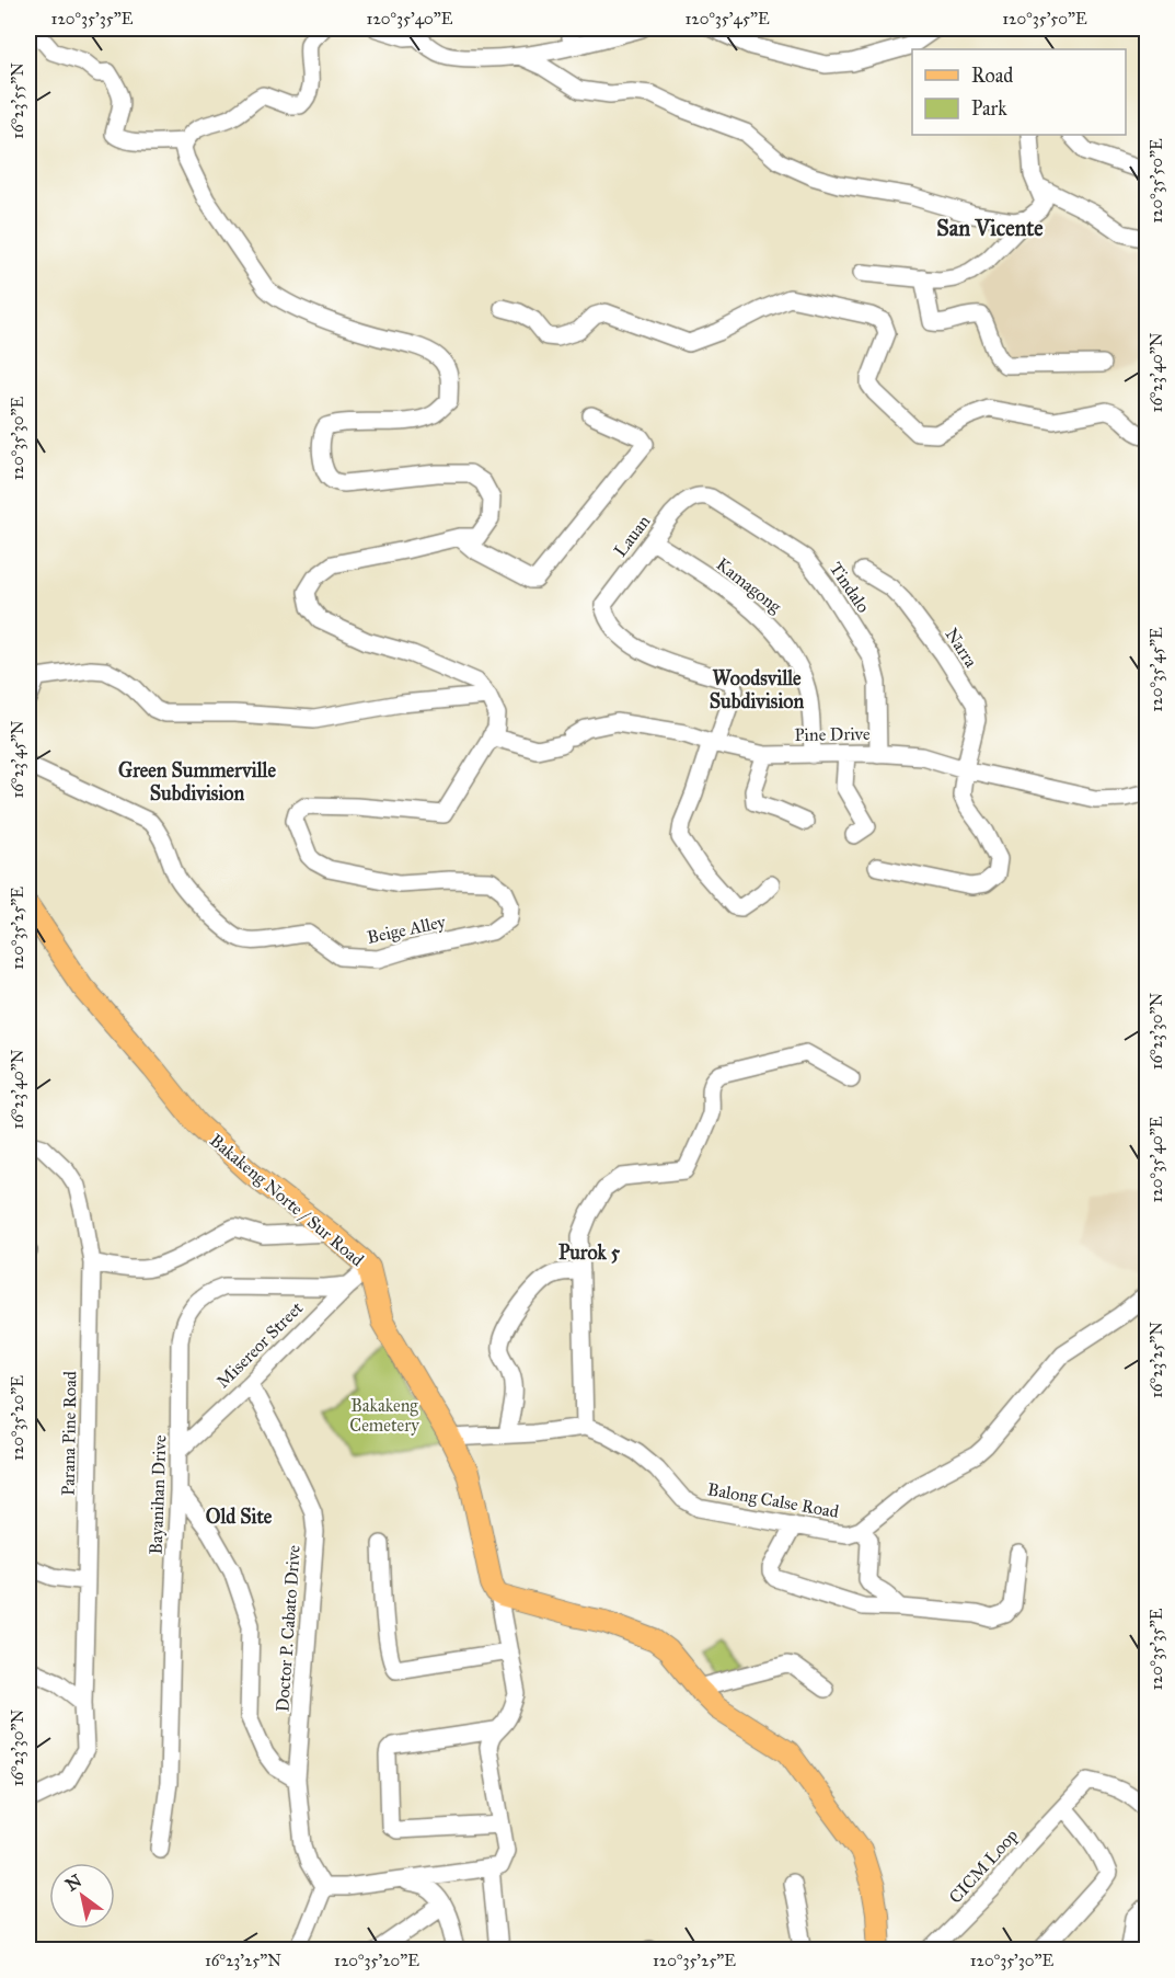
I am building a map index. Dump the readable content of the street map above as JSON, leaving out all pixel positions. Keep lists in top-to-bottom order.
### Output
{
  "streets": {
    "main road": ["Bakakeng Norte / Sur Road"],
    "street": [
      "Lauan",
      "Kamagong",
      "Tindalo",
      "Narra",
      "Pine Drive",
      "Beige Alley",
      "Misereor Street",
      "Parana Pine Road",
      "Bayanihan Drive",
      "Balong Calse Road",
      "Doctor P. Cabato Drive",
      "CICM Loop"
    ]
  },
  "crossings": [
    ["Lauan", "Kamagong"],
    ["Lauan", "Tindalo"],
    ["Lauan", "Pine Drive"],
    ["Kamagong", "Pine Drive"],
    ["Tindalo", "Pine Drive"],
    ["Narra", "Pine Drive"],
    ["Pine Drive", "Beige Alley"],
    ["Bakakeng Norte / Sur Road", "Misereor Street"],
    ["Bakakeng Norte / Sur Road", "Balong Calse Road"],
    ["Misereor Street", "Bayanihan Drive"],
    ["Misereor Street", "Doctor P. Cabato Drive"]
  ],
  "districts": [
    "San Vicente",
    "Woodsville Subdivision",
    "Green Summerville Subdivision",
    "Purok 5",
    "Old Site"
  ],
  "parks": ["Bakakeng Cemetery"],
  "legend": ["Road", "Park"],
  "north": "top left",
  "coordinates": [
    "120°35'35\"E",
    "120°35'40\"E",
    "120°35'45\"E",
    "120°35'50\"E",
    "16°23'55\"N",
    "16°23'40\"N",
    "120°35'30\"E",
    "16°23'45\"N",
    "120°35'25\"E",
    "16°23'30\"N",
    "16°23'25\"N",
    "120°35'20\"E"
  ]
}
